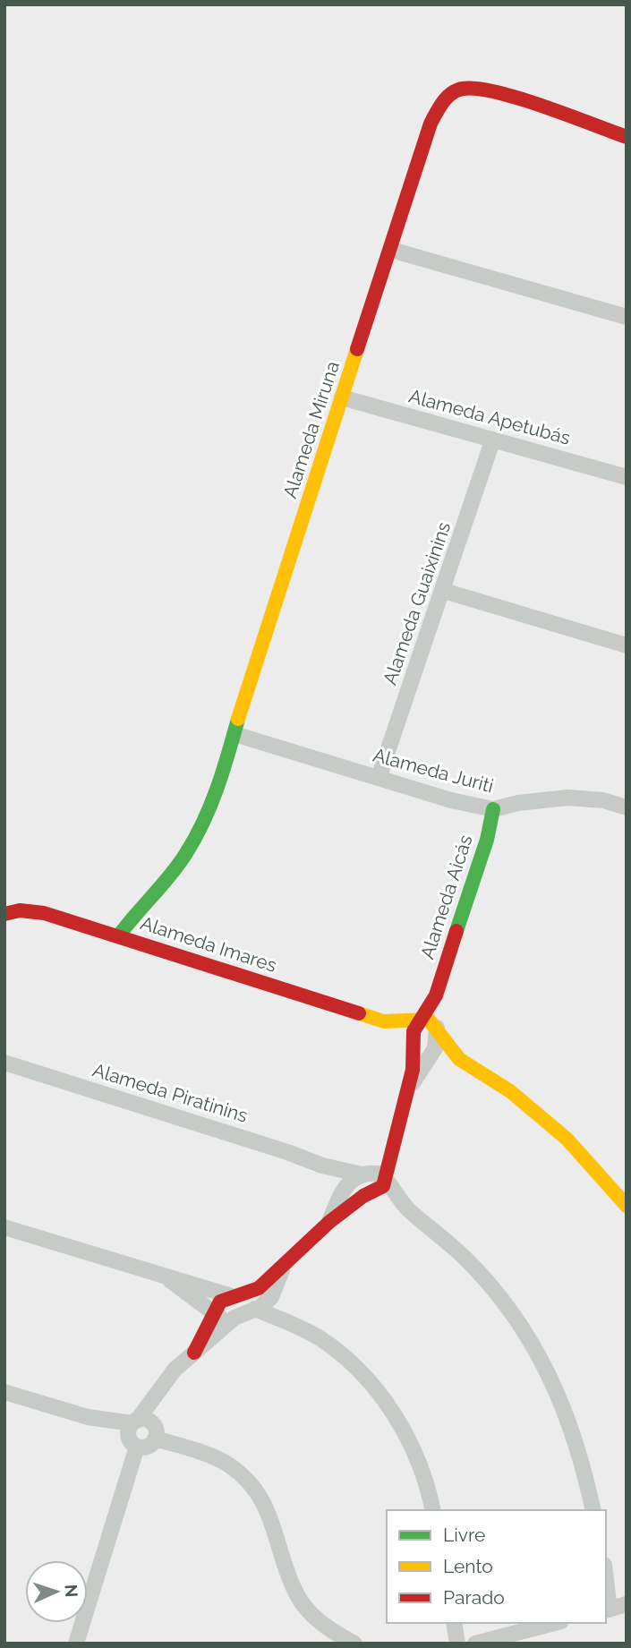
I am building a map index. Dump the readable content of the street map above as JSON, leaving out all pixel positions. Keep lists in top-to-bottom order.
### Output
{
  "streets": {
    "street": [
      "Alameda Apetubás",
      "Alameda Miruna",
      "Alameda Guaixinins",
      "Alameda Juriti",
      "Alameda Aicás",
      "Alameda Imares",
      "Alameda Piratinins"
    ]
  },
  "crossings": [
    ["Alameda Apetubás", "Alameda Miruna"],
    ["Alameda Apetubás", "Alameda Guaixinins"],
    ["Alameda Miruna", "Alameda Juriti"],
    ["Alameda Miruna", "Alameda Imares"],
    ["Alameda Guaixinins", "Alameda Juriti"],
    ["Alameda Juriti", "Alameda Aicás"],
    ["Alameda Aicás", "Alameda Imares"],
    ["Alameda Aicás", "Alameda Piratinins"]
  ],
  "legend": ["Livre", "Lento", "Parado"],
  "north": "right"
}
